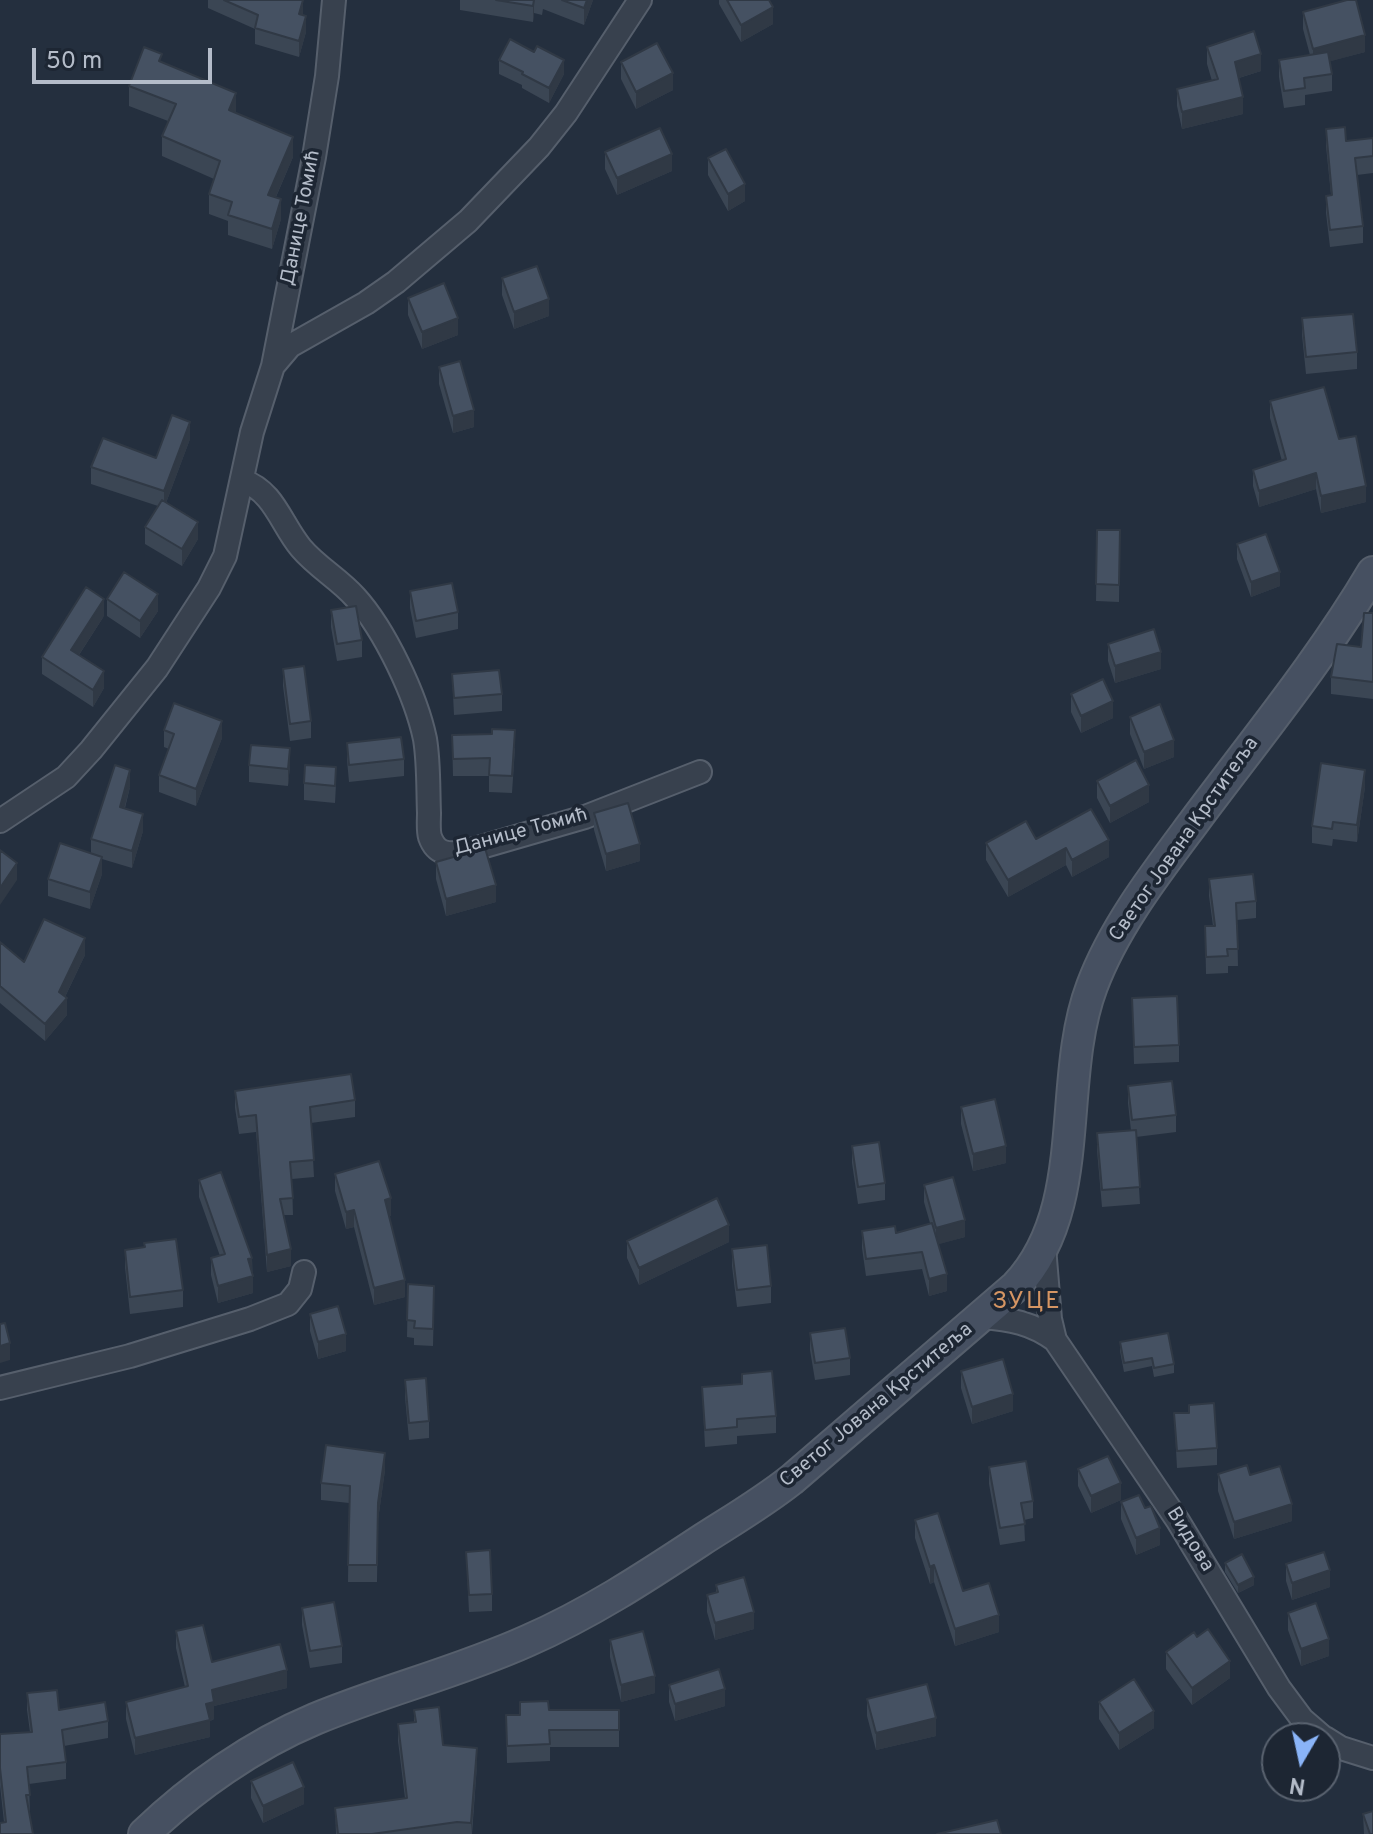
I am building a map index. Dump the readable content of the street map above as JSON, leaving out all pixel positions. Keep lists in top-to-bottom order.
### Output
{
  "streets": {
    "street": ["Данице Томић", "Светог Јована Крститеља", "Видова"]
  },
  "crossings": [
    ["Светог Јована Крститеља", "Видова"]
  ],
  "districts": ["ЗУЦЕ"],
  "scale_bar": "50 m",
  "north": "bottom"
}
